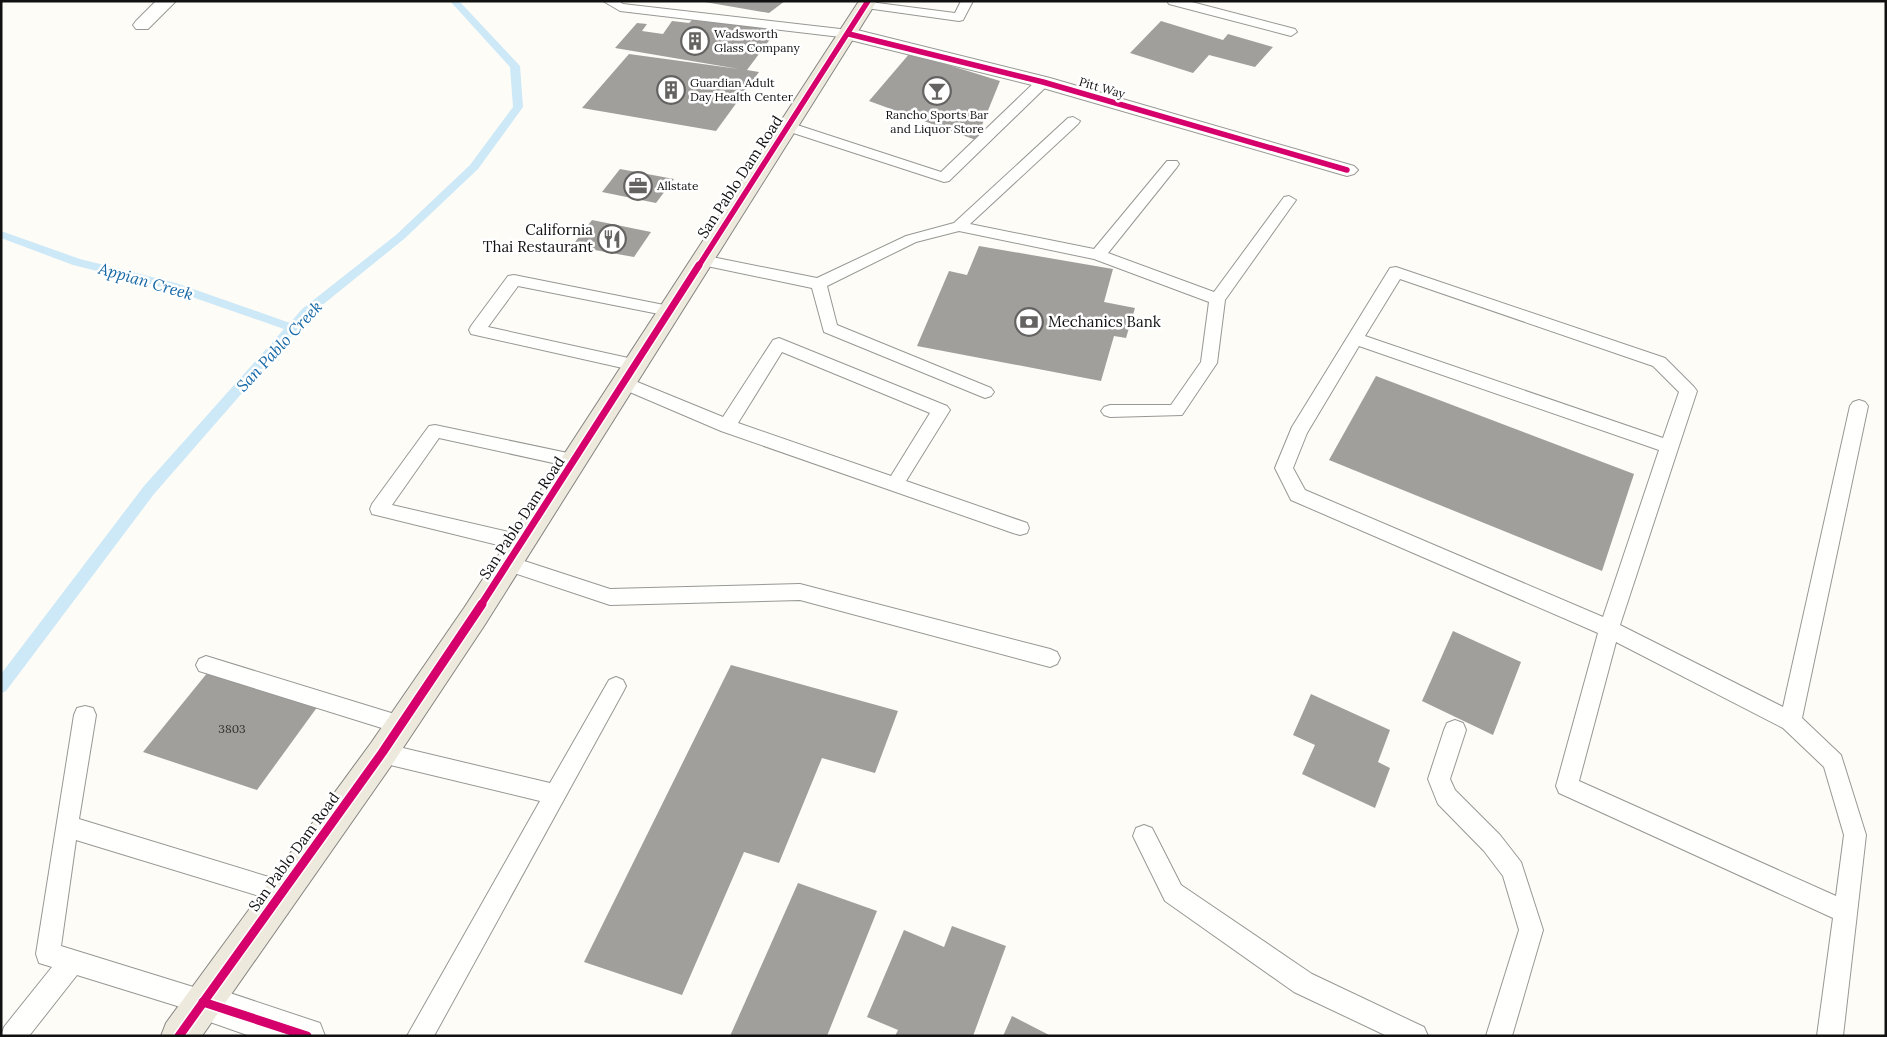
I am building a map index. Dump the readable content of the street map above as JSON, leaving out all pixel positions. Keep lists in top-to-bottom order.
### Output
{
  "streets": {
    "main road": ["San Pablo Dam Road"],
    "street": ["Pitt Way"]
  },
  "crossings": [
    ["Pitt Way", "San Pablo Dam Road"]
  ],
  "water": ["Appian Creek", "San Pablo Creek"],
  "places": {
    "building": ["Wadsworth Glass Company", "Guardian Adult Day Health Center"],
    "bar": ["Rancho Sports Bar and Liquor Store"],
    "office": ["Allstate"],
    "restaurant": ["California Thai Restaurant"],
    "bank": ["Mechanics Bank"]
  },
  "house_numbers": ["3803"]
}
